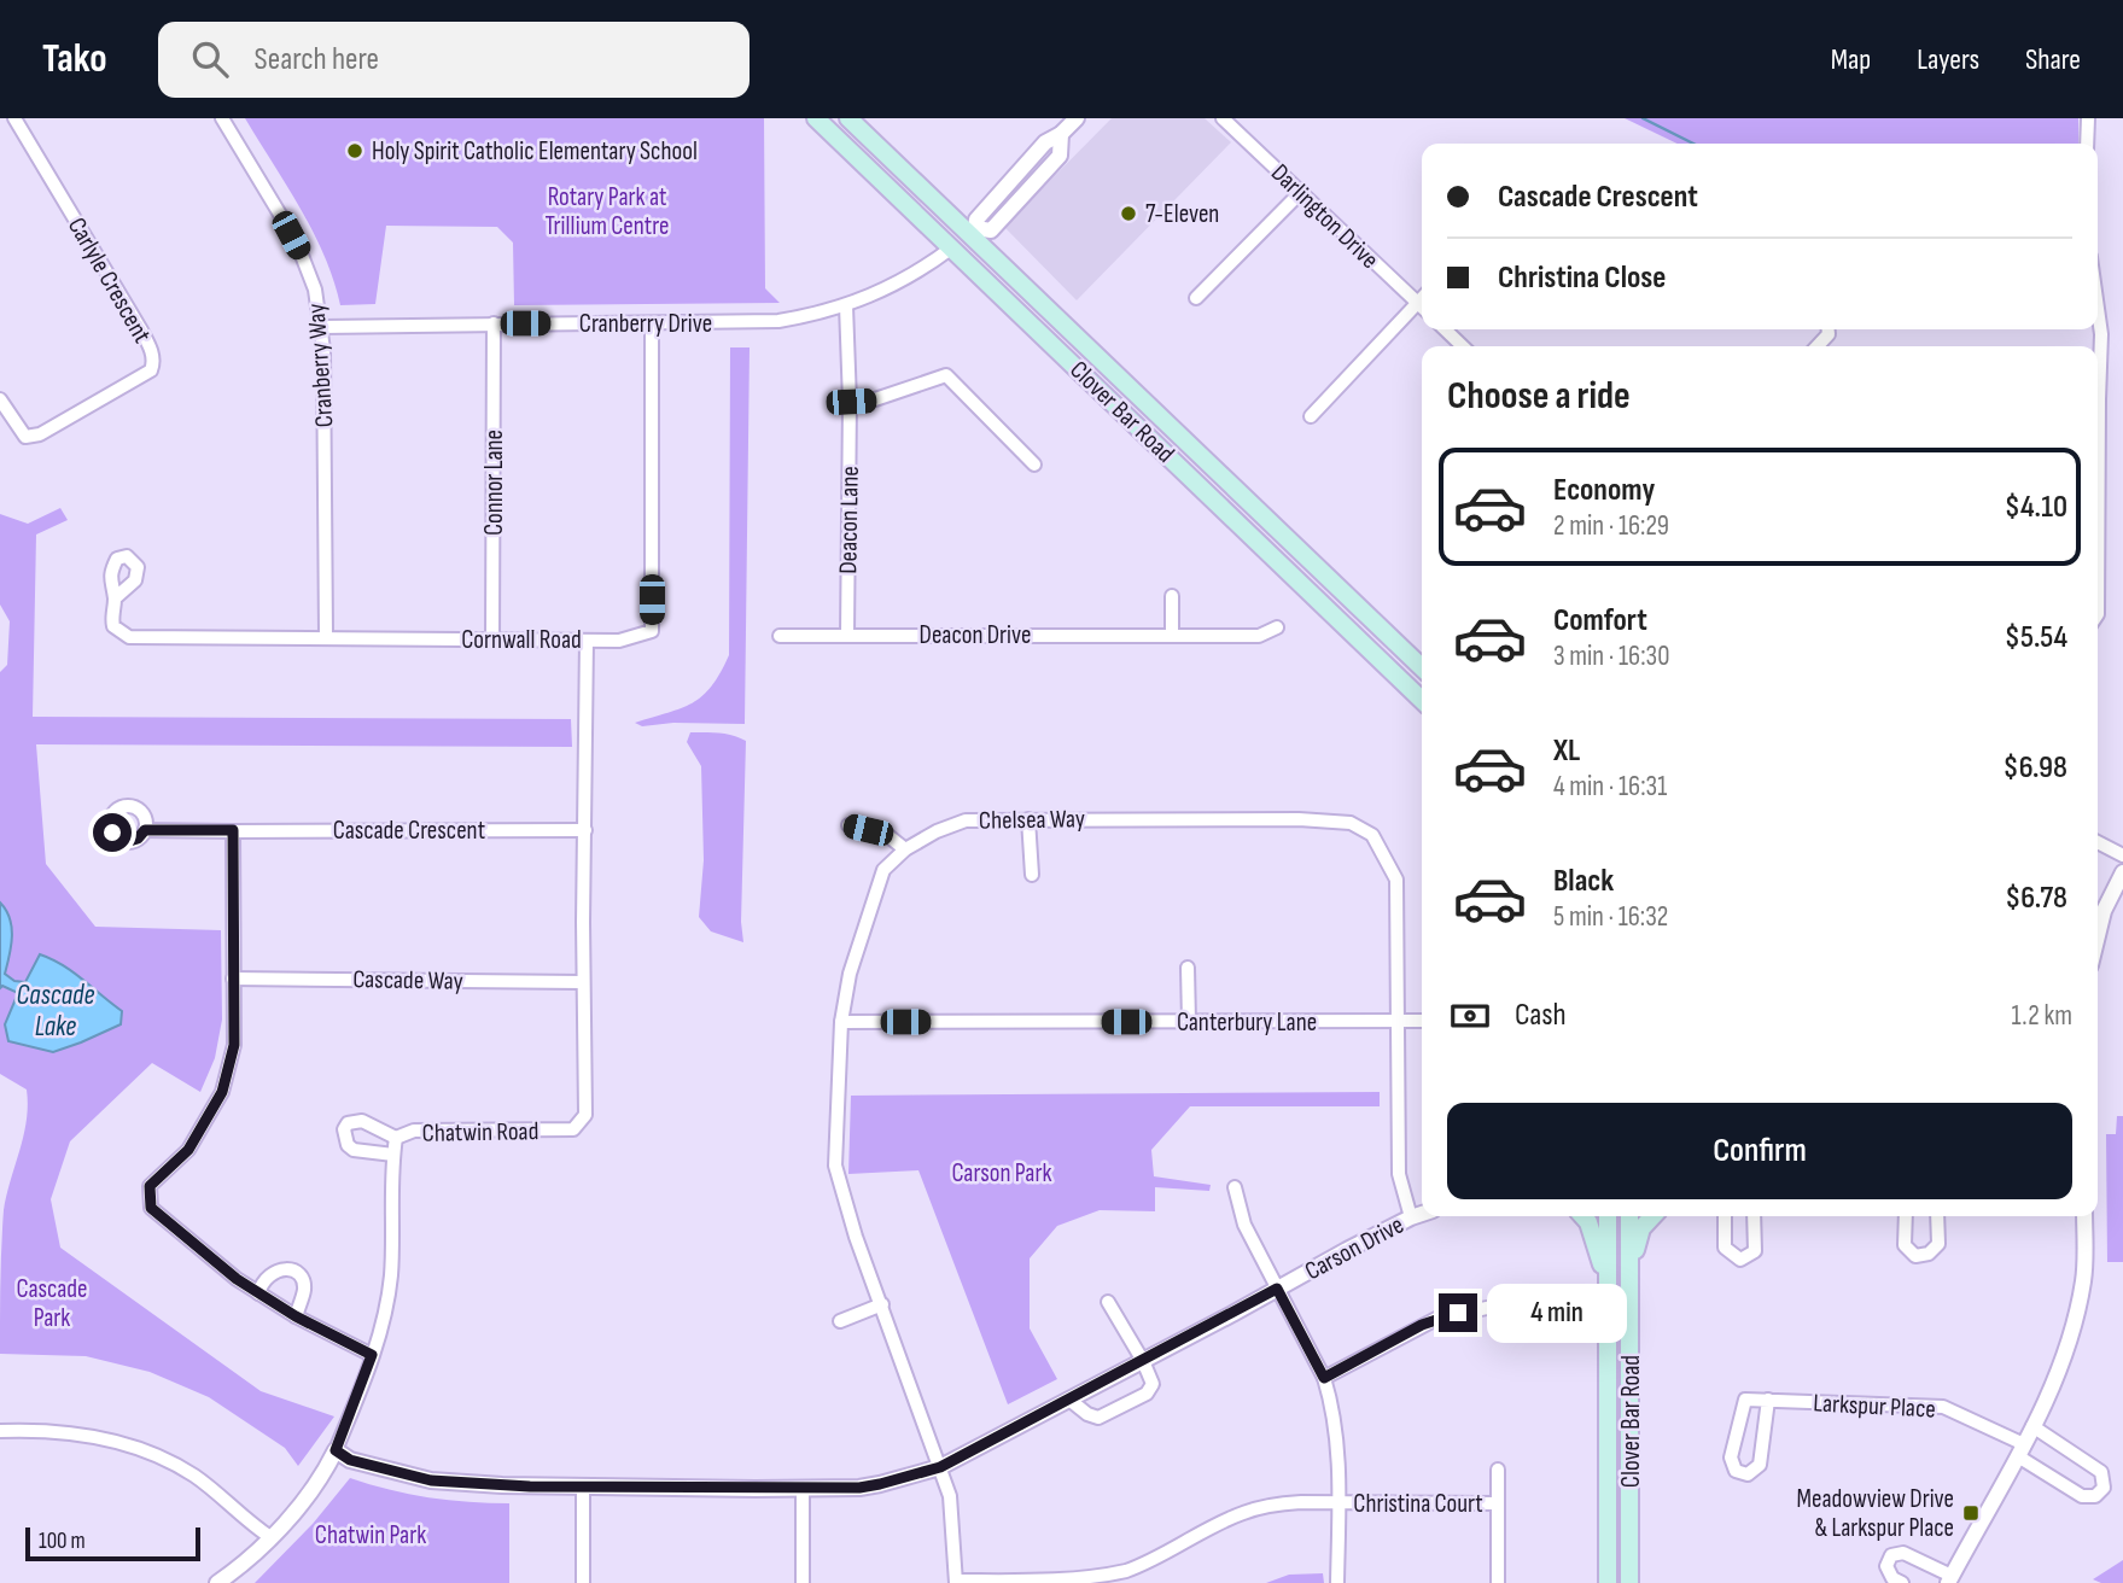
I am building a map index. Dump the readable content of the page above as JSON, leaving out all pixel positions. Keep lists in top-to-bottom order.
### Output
{
  "streets": {
    "main road": ["Clover Bar Road"],
    "street": [
      "Darlington Drive",
      "Carlyle Crescent",
      "Cranberry Drive",
      "Cranberry Way",
      "Connor Lane",
      "Deacon Lane",
      "Deacon Drive",
      "Cornwall Road",
      "Chelsea Way",
      "Cascade Crescent",
      "Cascade Way",
      "Canterbury Lane",
      "Chatwin Road",
      "Carson Drive",
      "Larkspur Place",
      "Christina Court"
    ]
  },
  "crossings": [
    ["Cranberry Drive", "Cranberry Way"],
    ["Cranberry Drive", "Clover Bar Road"],
    ["Cranberry Drive", "Connor Lane"],
    ["Cranberry Drive", "Deacon Lane"],
    ["Cranberry Drive", "Cornwall Road"],
    ["Cranberry Way", "Cornwall Road"],
    ["Connor Lane", "Cornwall Road"],
    ["Deacon Lane", "Deacon Drive"],
    ["Cornwall Road", "Chatwin Road"],
    ["Chelsea Way", "Canterbury Lane"],
    ["Chelsea Way", "Carson Drive"],
    ["Chelsea Way", "Christina Court"],
    ["Cascade Crescent", "Chatwin Road"],
    ["Cascade Way", "Chatwin Road"],
    ["Chatwin Road", "Carson Drive"]
  ],
  "water": ["Cascade Lake"],
  "parks": [
    "Rotary Park at Trillium Centre",
    "Carson Park",
    "Cascade Park",
    "Chatwin Park"
  ],
  "places": {
    "other": ["Holy Spirit Catholic Elementary School", "7-Eleven"],
    "transit": ["Meadowview Drive & Larkspur Place"]
  },
  "scale_bar": "100 m",
  "page": {
    "header": "Tako",
    "search": "Search here",
    "nav": ["Map", "Layers", "Share"],
    "banner": ["Cascade Crescent", "Christina Close"],
    "heading": "Choose a ride",
    "list": [
      {
        "name": "Economy",
        "note": "2 min · 16:29",
        "value": "$4.10"
      },
      {
        "name": "Comfort",
        "note": "3 min · 16:30",
        "value": "$5.54"
      },
      {
        "name": "XL",
        "note": "4 min · 16:31",
        "value": "$6.98"
      },
      {
        "name": "Black",
        "note": "5 min · 16:32",
        "value": "$6.78"
      }
    ],
    "pay": ["Cash", "1.2 km"],
    "buttons": "Confirm",
    "bubble": "4 min",
    "scale": "100 m"
  }
}
